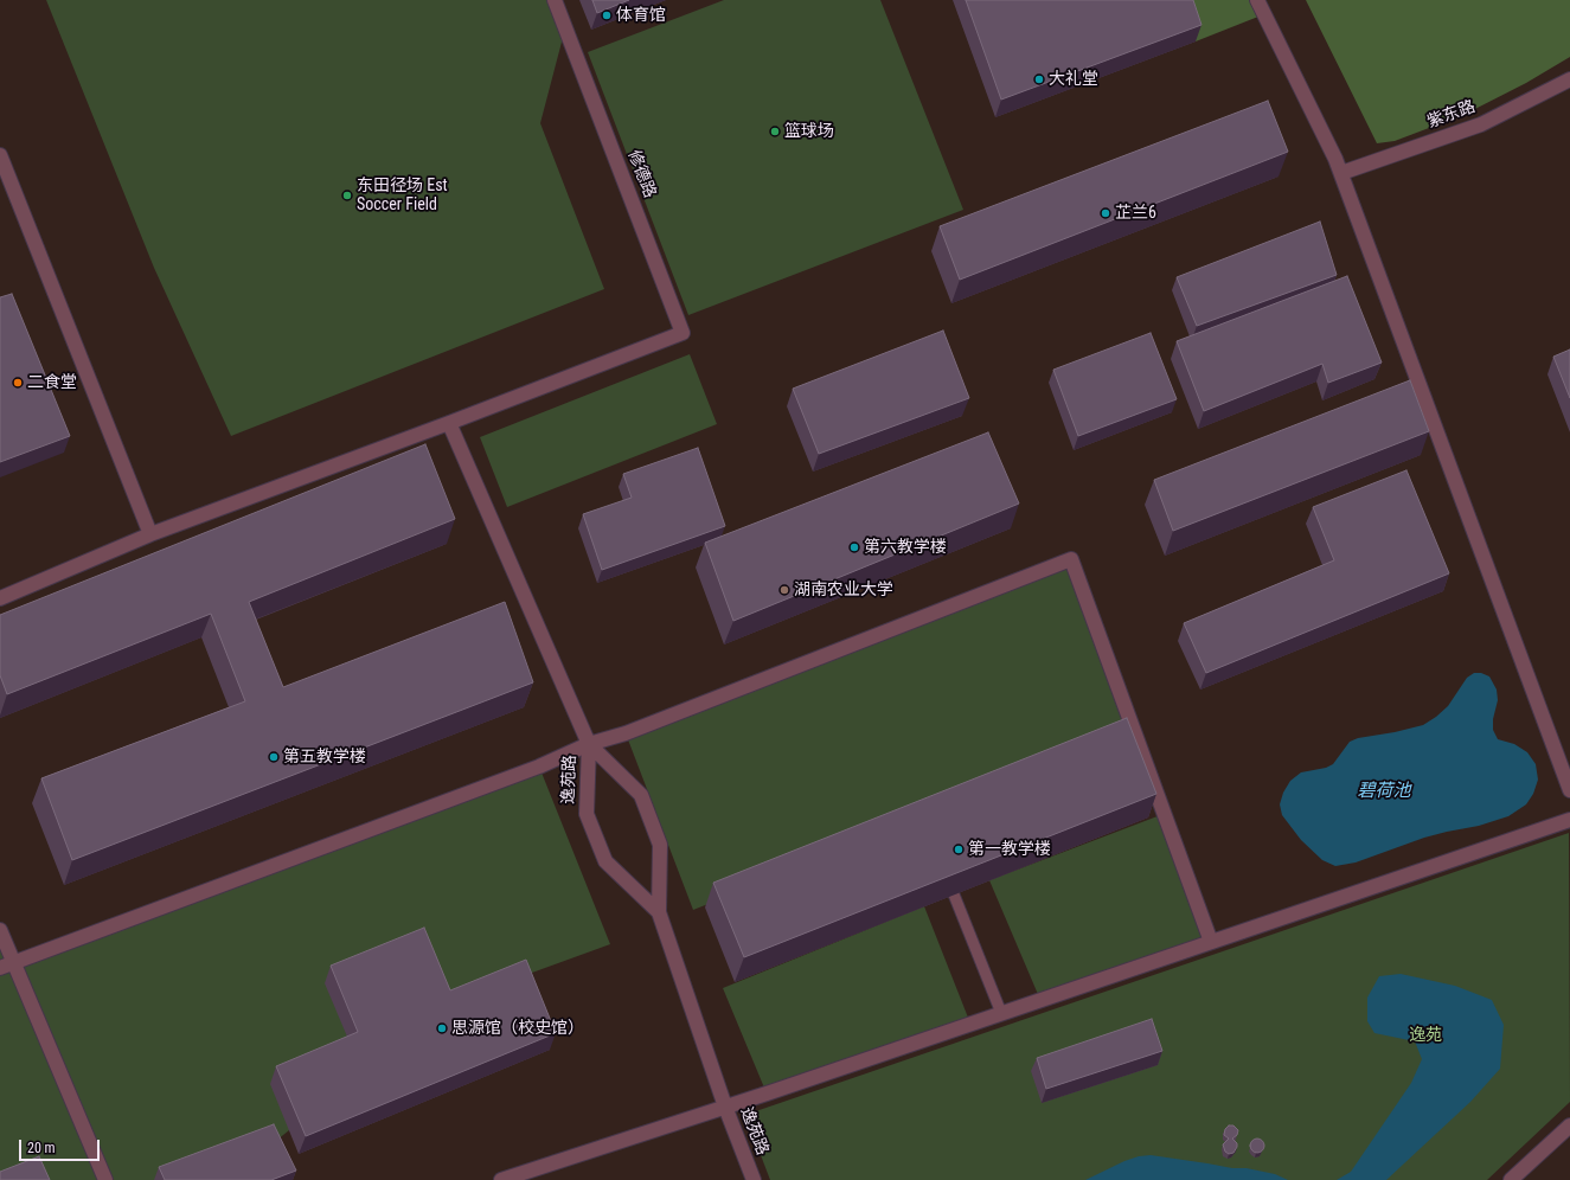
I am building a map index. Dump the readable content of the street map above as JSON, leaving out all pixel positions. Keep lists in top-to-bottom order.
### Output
{
  "streets": {
    "street": ["紫东路", "修德路", "逸苑路"]
  },
  "crossings": [
    ["修德路", "逸苑路"]
  ],
  "water": ["碧荷池"],
  "parks": ["逸苑"],
  "places": [
    "体育馆",
    "大礼堂",
    "篮球场",
    "东田径场 Est Soccer Field",
    "芷兰6",
    "二食堂",
    "第六教学楼",
    "湖南农业大学",
    "第五教学楼",
    "第一教学楼",
    "思源馆（校史馆）"
  ],
  "scale_bar": "20 m"
}
